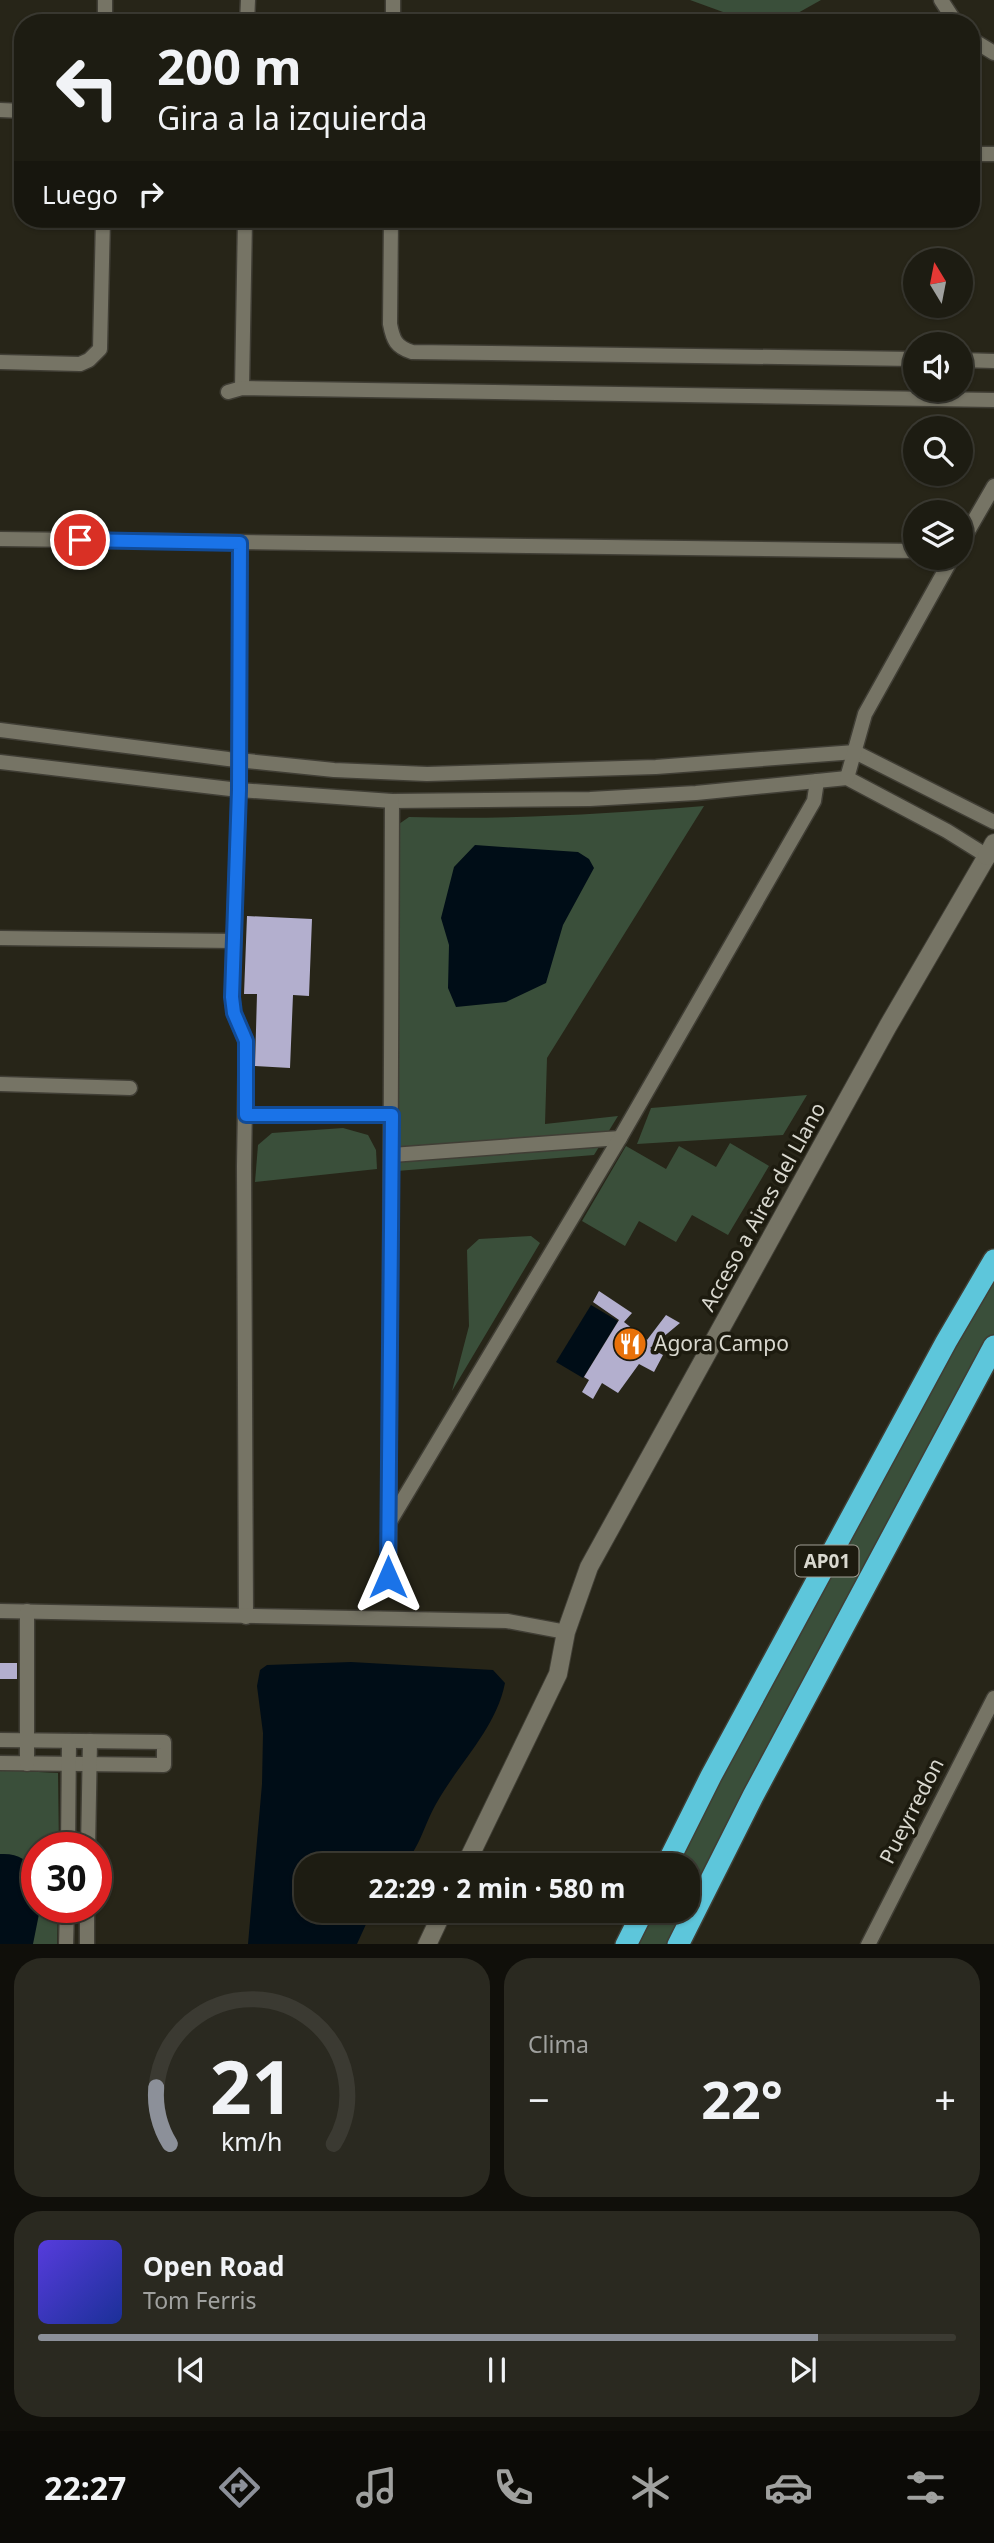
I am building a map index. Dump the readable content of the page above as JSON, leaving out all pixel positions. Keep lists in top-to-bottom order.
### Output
{
  "streets": {
    "highway": ["AP01"],
    "street": ["Acceso a Aires del Llano", "Pueyrredon"]
  },
  "places": {
    "restaurant": ["Agora Campo"]
  },
  "north": "top",
  "page": {
    "turn": ["200 m", "Gira a la izquierda"],
    "then": "Luego",
    "limit": "30",
    "trip": "22:29 · 2 min · 580 m",
    "tile": "Clima",
    "heat": ["−", "22°", "+"],
    "song": ["Open Road", "Tom Ferris"],
    "tabs": "22:27",
    "gauge": ["21", "km/h"]
  }
}
